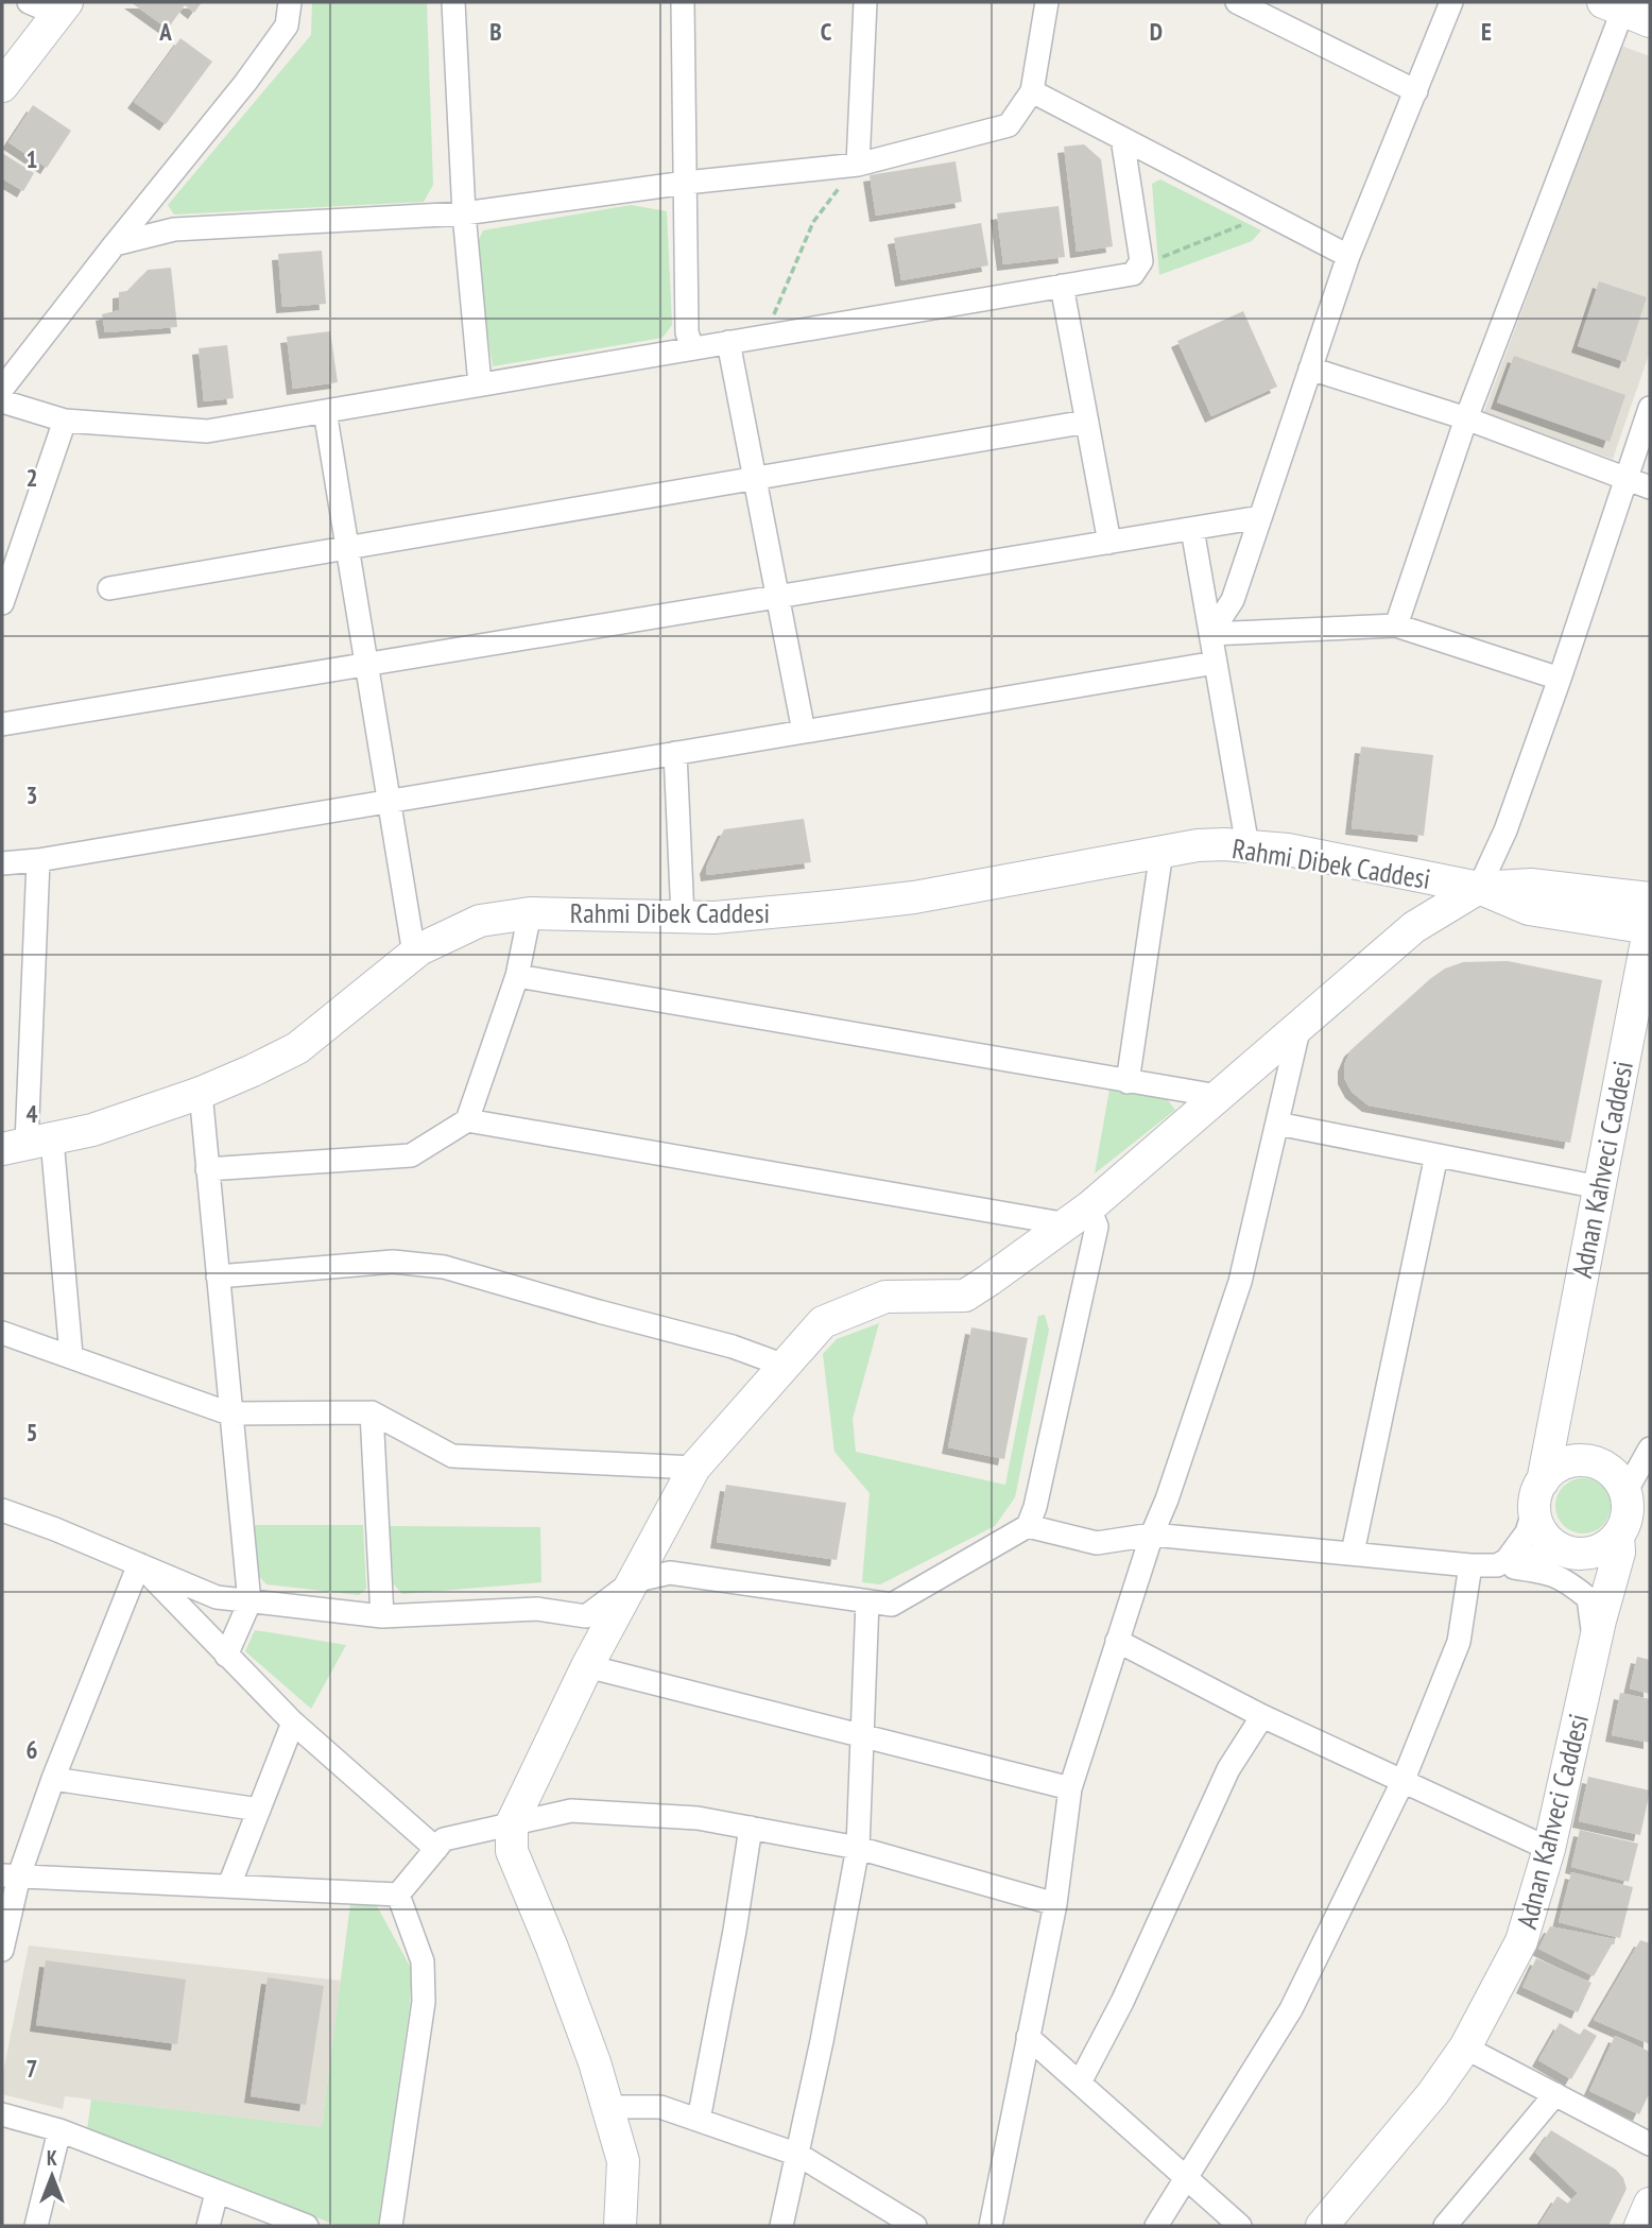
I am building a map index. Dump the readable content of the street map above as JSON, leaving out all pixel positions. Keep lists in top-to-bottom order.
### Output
{
  "streets": {
    "street": ["Rahmi Dibek Caddesi", "Adnan Kahveci Caddesi"]
  },
  "crossings": [
    ["Rahmi Dibek Caddesi", "Adnan Kahveci Caddesi"]
  ],
  "north": "top",
  "grid": {
    "columns": [
      "A",
      "B",
      "C",
      "D",
      "E"
    ],
    "rows": [
      "1",
      "2",
      "3",
      "4",
      "5",
      "6",
      "7"
    ]
  }
}
